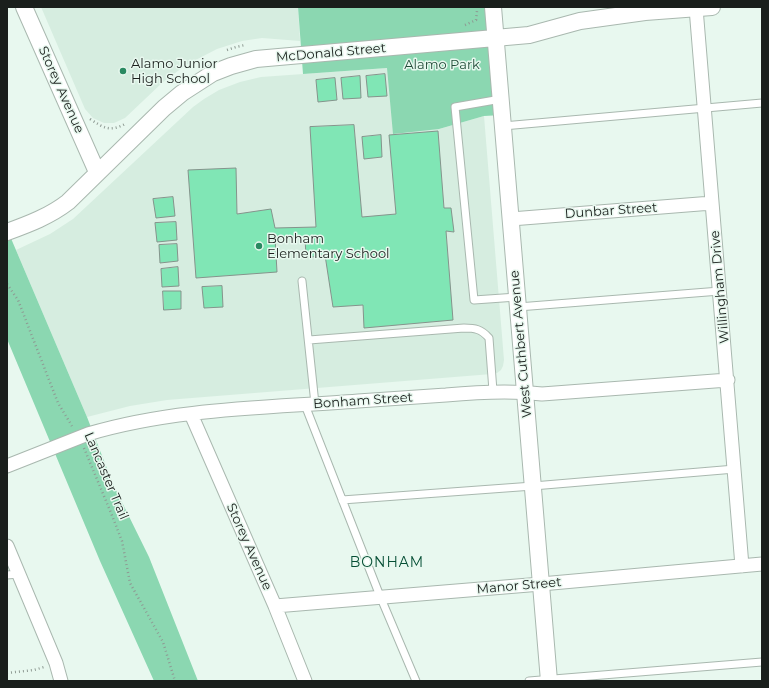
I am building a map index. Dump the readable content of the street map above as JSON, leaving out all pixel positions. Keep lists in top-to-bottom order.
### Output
{
  "streets": {
    "street": [
      "McDonald Street",
      "Storey Avenue",
      "Dunbar Street",
      "Willingham Drive",
      "West Cuthbert Avenue",
      "Bonham Street",
      "Manor Street"
    ],
    "path": ["Lancaster Trail"]
  },
  "crossings": [
    ["McDonald Street", "Storey Avenue"],
    ["McDonald Street", "Willingham Drive"],
    ["McDonald Street", "West Cuthbert Avenue"],
    ["Storey Avenue", "Bonham Street"],
    ["Storey Avenue", "Manor Street"],
    ["Dunbar Street", "Willingham Drive"],
    ["Dunbar Street", "West Cuthbert Avenue"],
    ["Willingham Drive", "Bonham Street"],
    ["Willingham Drive", "Manor Street"],
    ["West Cuthbert Avenue", "Bonham Street"],
    ["West Cuthbert Avenue", "Manor Street"],
    ["Bonham Street", "Lancaster Trail"]
  ],
  "districts": ["BONHAM"],
  "parks": ["Alamo Park"],
  "places": ["Alamo Junior High School", "Bonham Elementary School"]
}
